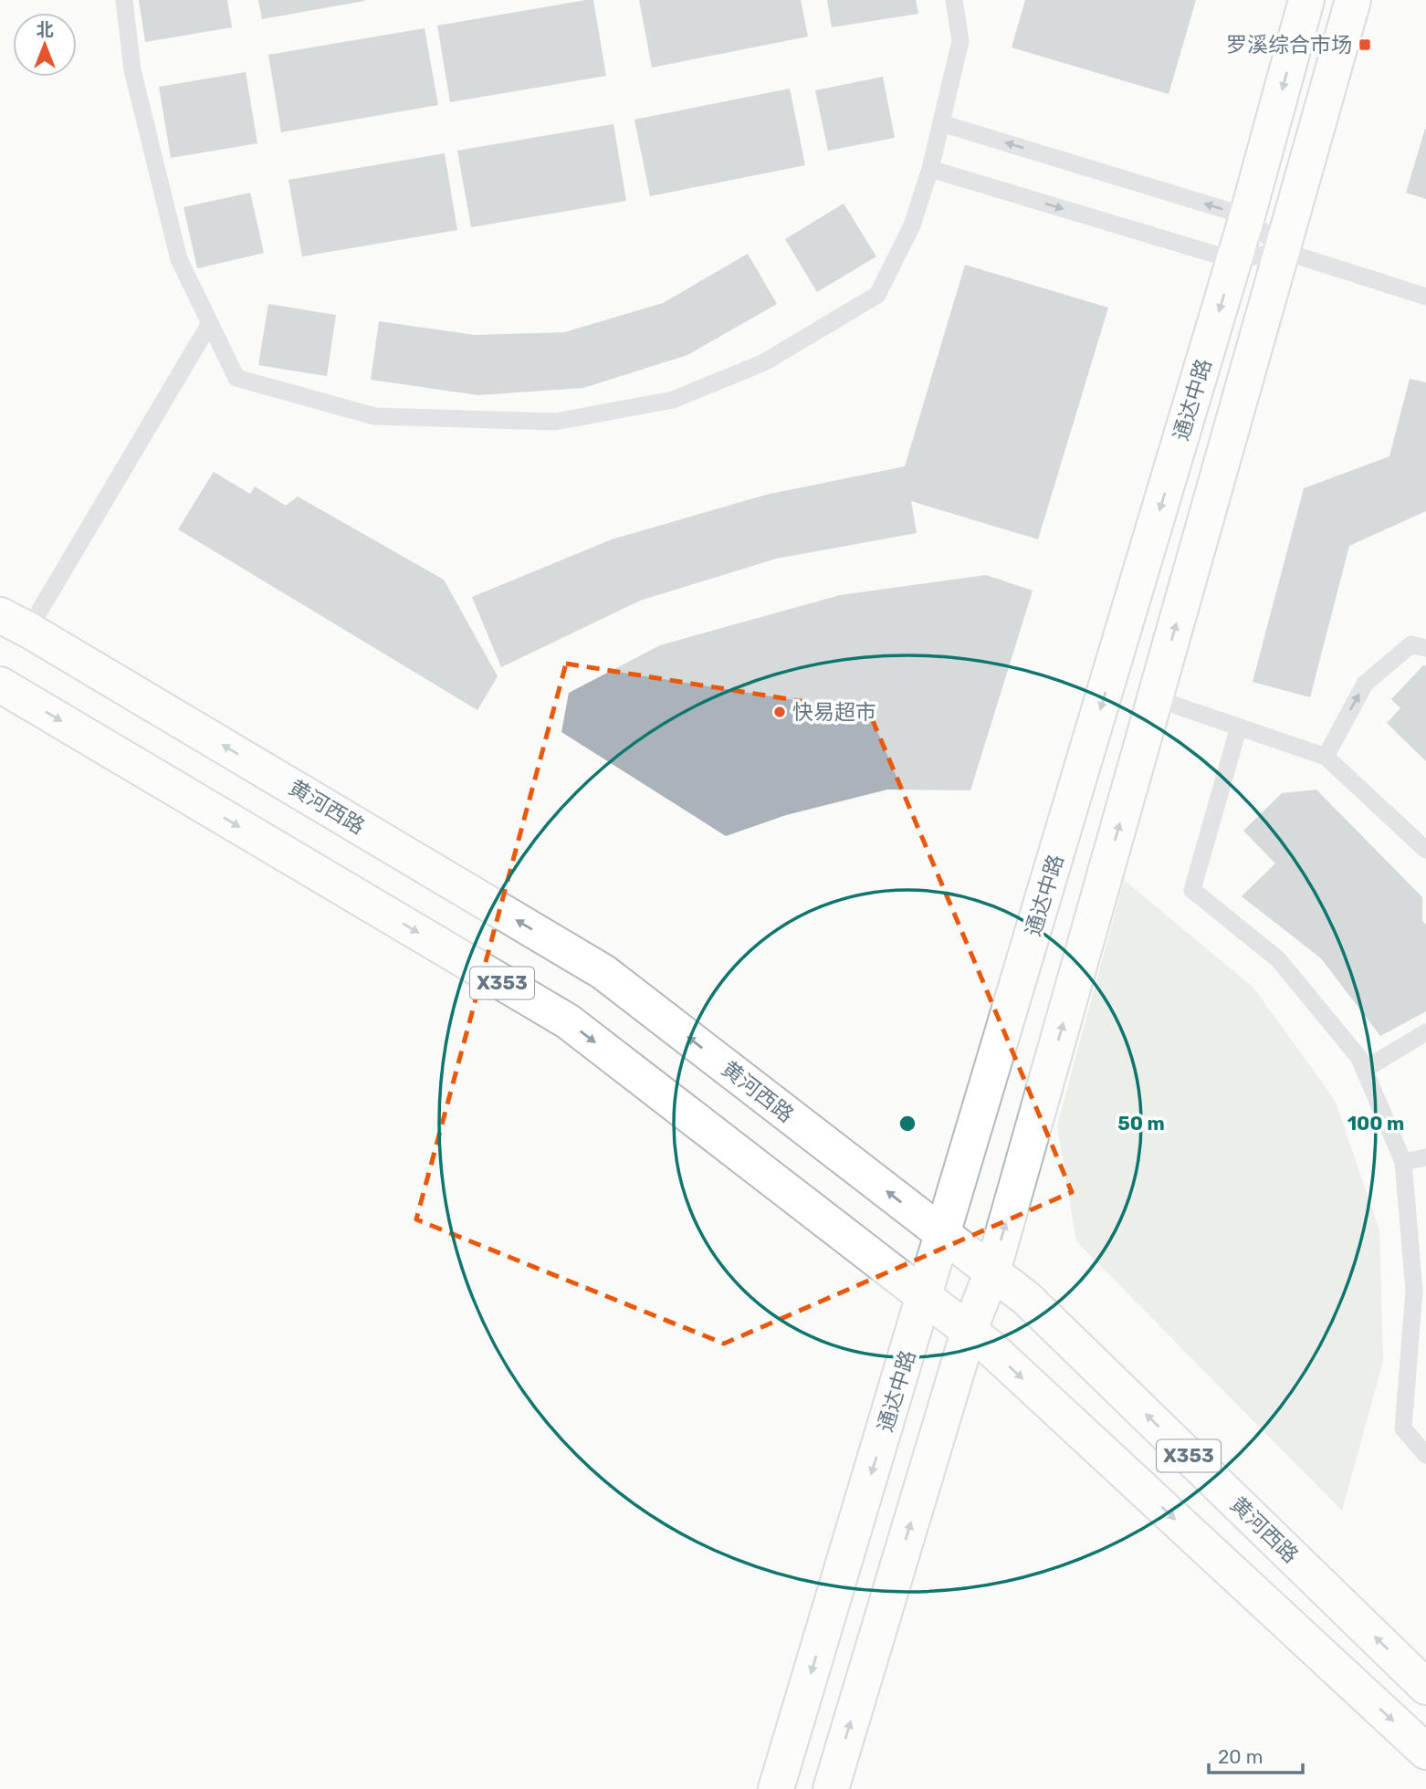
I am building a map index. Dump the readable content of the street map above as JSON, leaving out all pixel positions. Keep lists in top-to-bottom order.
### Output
{
  "streets": {
    "street": ["通达中路", "黄河西路", "X353"]
  },
  "crossings": [
    ["通达中路", "黄河西路"],
    ["通达中路", "X353"]
  ],
  "places": {
    "transit": ["罗溪综合市场"],
    "other": ["快易超市"]
  },
  "scale_bar": "20 m",
  "north": "top",
  "rings": ["50 m", "100 m"]
}
